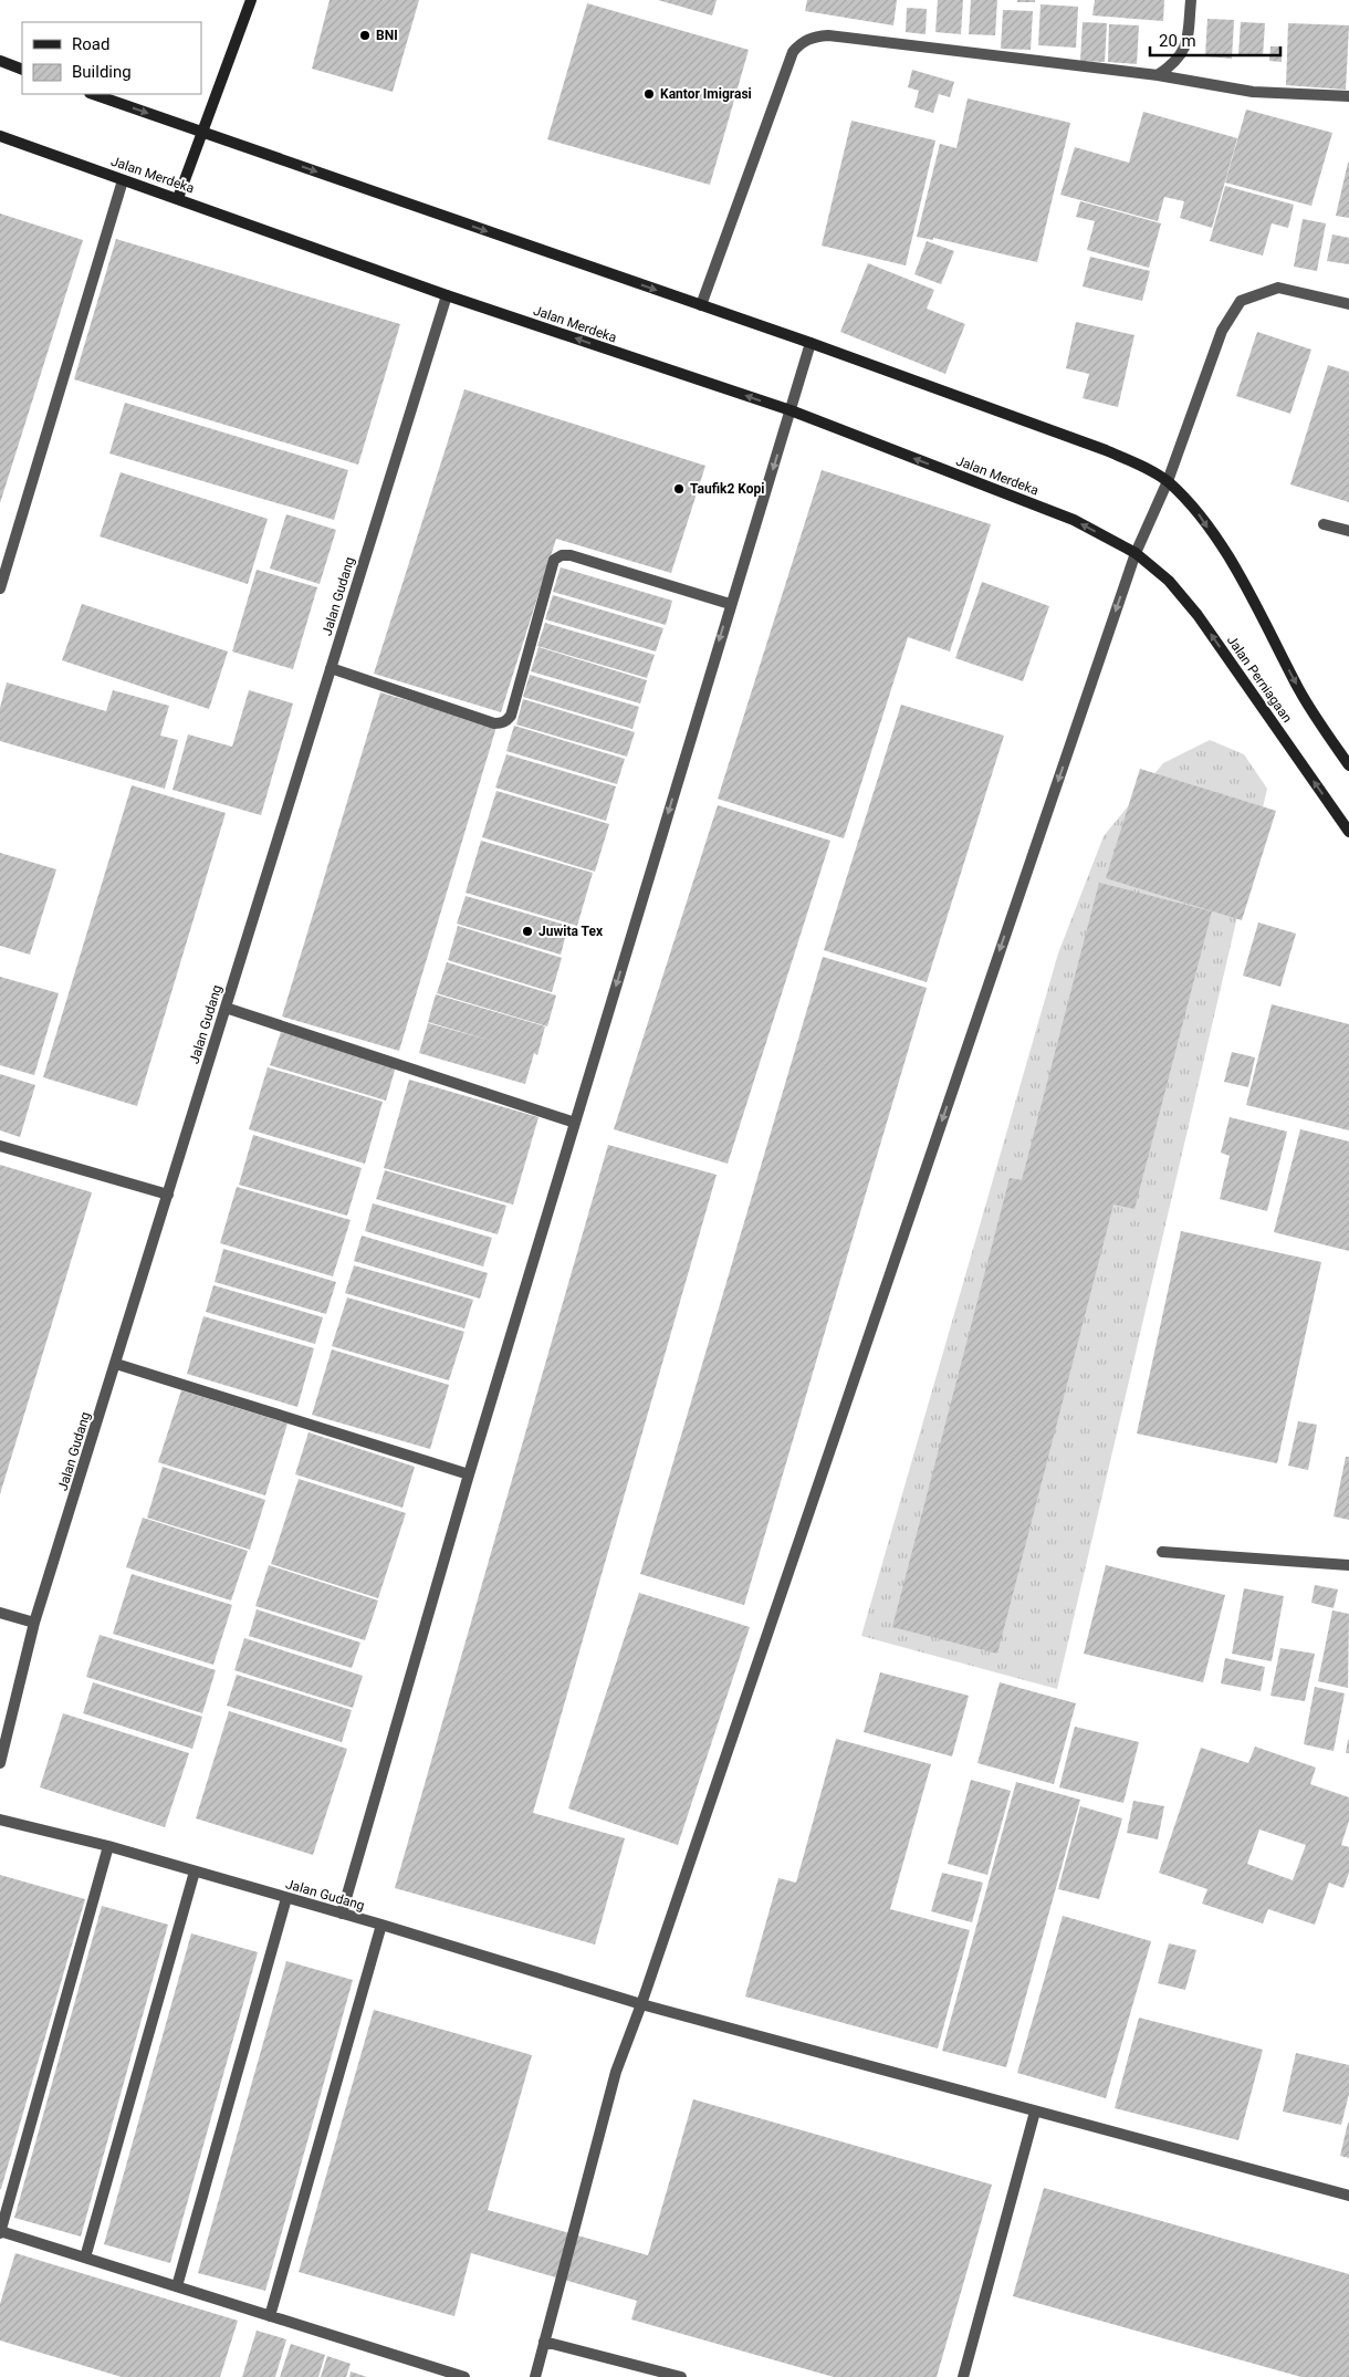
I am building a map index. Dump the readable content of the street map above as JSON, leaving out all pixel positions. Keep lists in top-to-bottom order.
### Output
{
  "streets": {
    "street": ["Jalan Merdeka", "Jalan Gudang", "Jalan Perniagaan"]
  },
  "crossings": [
    ["Jalan Merdeka", "Jalan Gudang"],
    ["Jalan Merdeka", "Jalan Perniagaan"]
  ],
  "places": [
    "BNI",
    "Kantor Imigrasi",
    "Taufik2 Kopi",
    "Juwita Tex"
  ],
  "legend": ["Road", "Building"],
  "scale_bar": "20 m"
}
